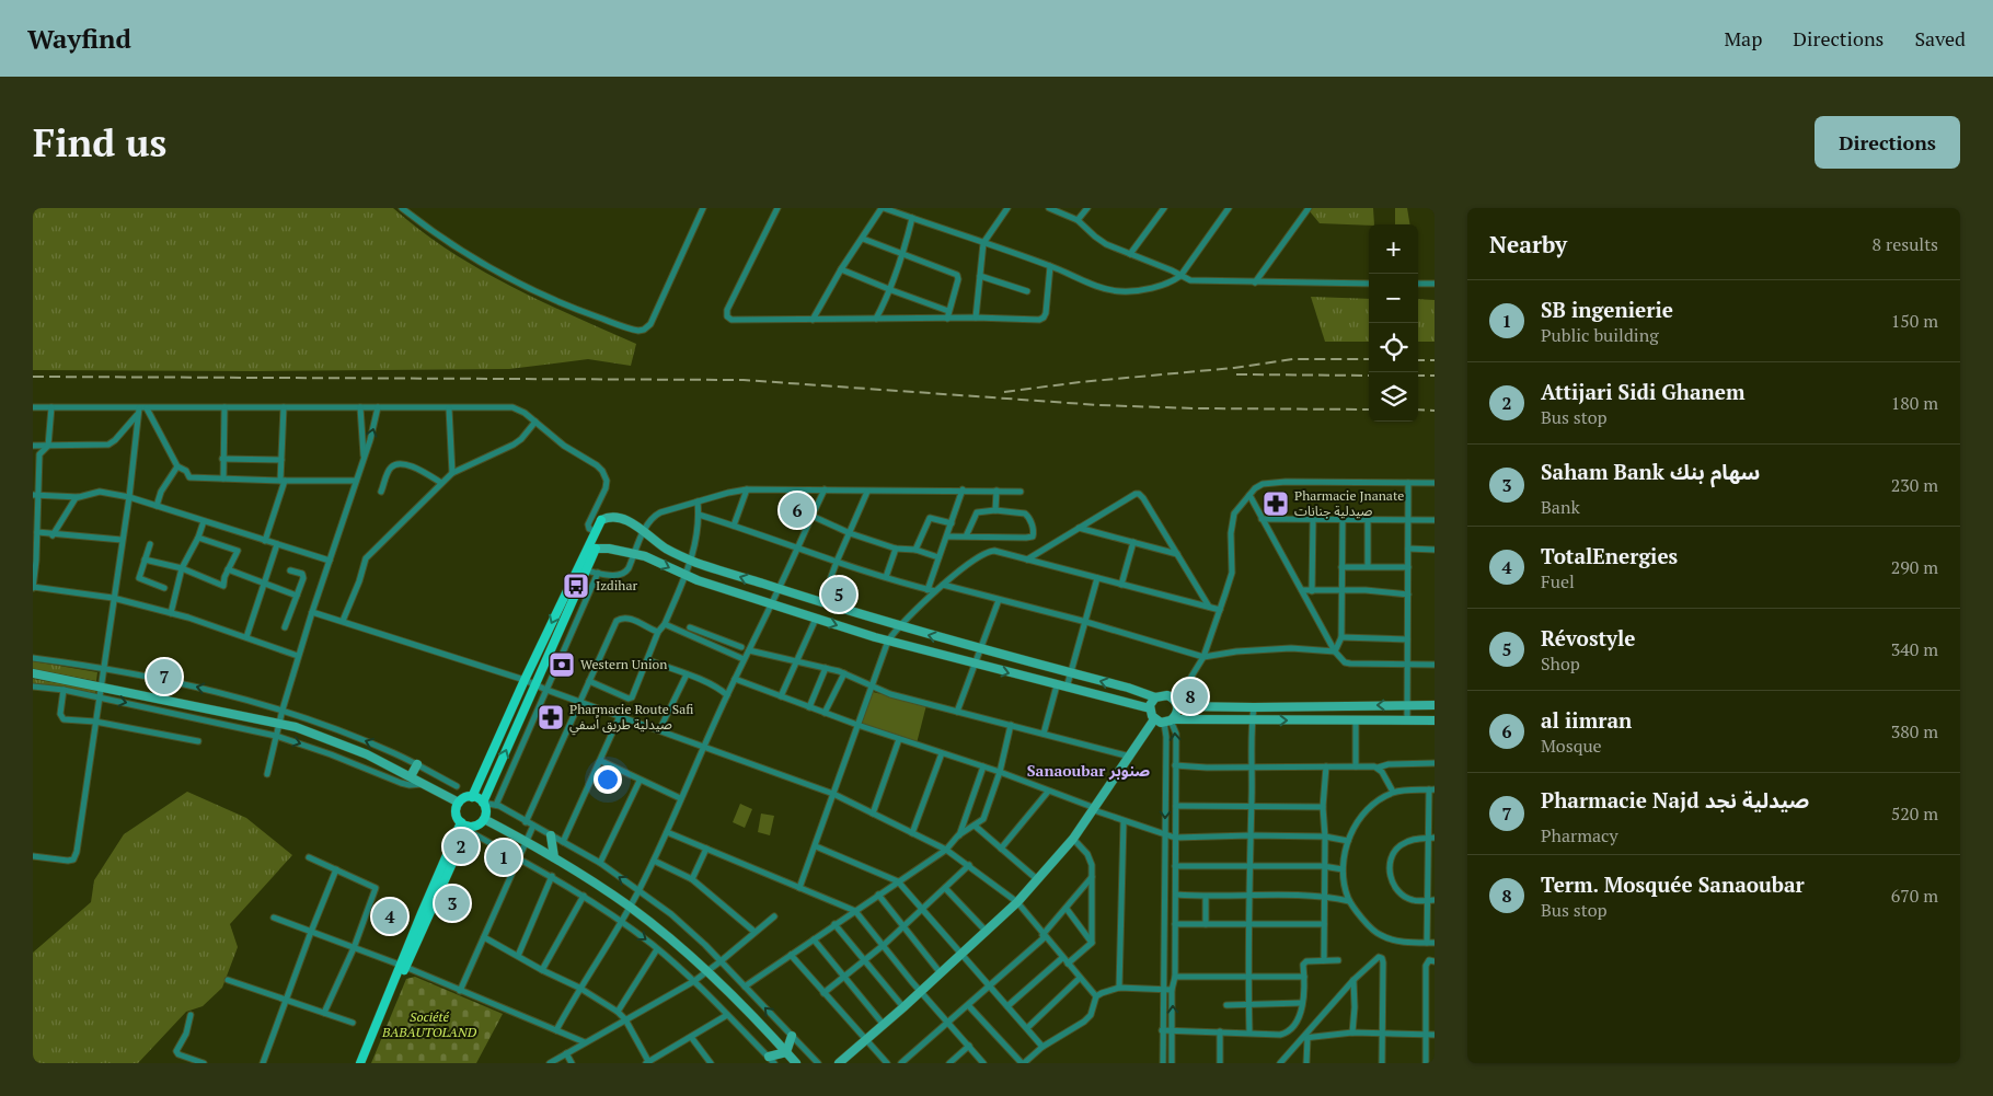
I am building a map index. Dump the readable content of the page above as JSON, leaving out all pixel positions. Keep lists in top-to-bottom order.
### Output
{
  "districts": ["Sanaoubar صنوبر"],
  "parks": ["Société BABAUTOLAND"],
  "places": {
    "pharmacy": ["Pharmacie Jnanate صيدلية جنانات", "Pharmacie Route Safi صيدلية طريق اًسفي"],
    "bus stop": ["Izdihar"],
    "bank": ["Western Union"]
  },
  "page": {
    "header": "Wayfind",
    "nav": ["Map", "Directions", "Saved"],
    "buttons": "Directions",
    "title": "Find us",
    "heading": ["Nearby", "8 results"],
    "map_buttons": ["+", "−"],
    "list": [
      {
        "mark": "1",
        "name": "SB ingenierie",
        "note": "Public building",
        "value": "150 m"
      },
      {
        "mark": "2",
        "name": "Attijari Sidi Ghanem",
        "note": "Bus stop",
        "value": "180 m"
      },
      {
        "mark": "3",
        "name": "Saham Bank سهام بنك",
        "note": "Bank",
        "value": "230 m"
      },
      {
        "mark": "4",
        "name": "TotalEnergies",
        "note": "Fuel",
        "value": "290 m"
      },
      {
        "mark": "5",
        "name": "Révostyle",
        "note": "Shop",
        "value": "340 m"
      },
      {
        "mark": "6",
        "name": "al iimran",
        "note": "Mosque",
        "value": "380 m"
      },
      {
        "mark": "7",
        "name": "Pharmacie Najd صيدلية نجد",
        "note": "Pharmacy",
        "value": "520 m"
      },
      {
        "mark": "8",
        "name": "Term. Mosquée Sanaoubar",
        "note": "Bus stop",
        "value": "670 m"
      }
    ],
    "pins": [
      "6",
      "5",
      "7",
      "8",
      "2",
      "1",
      "3",
      "4"
    ]
  }
}
